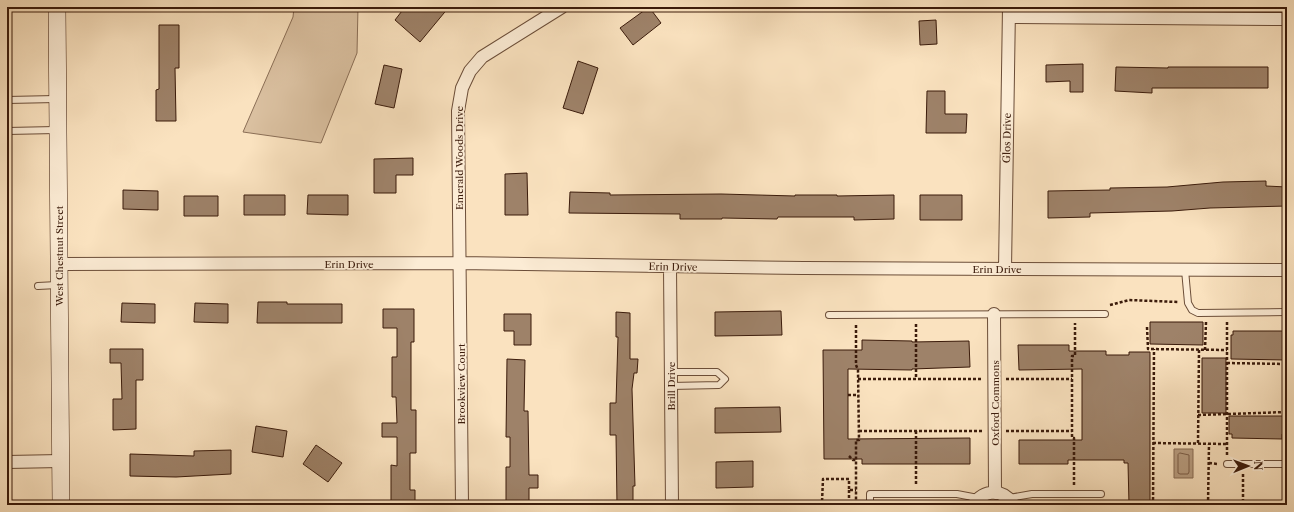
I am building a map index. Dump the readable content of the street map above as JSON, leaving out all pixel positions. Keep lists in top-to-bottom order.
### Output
{
  "streets": {
    "main road": ["West Chestnut Street"],
    "street": [
      "Glos Drive",
      "Emerald Woods Drive",
      "Erin Drive",
      "Brookview Court",
      "Brill Drive",
      "Oxford Commons"
    ]
  },
  "crossings": [
    ["Glos Drive", "Erin Drive"],
    ["Emerald Woods Drive", "Erin Drive"],
    ["Emerald Woods Drive", "Brookview Court"],
    ["West Chestnut Street", "Erin Drive"],
    ["Erin Drive", "Brookview Court"],
    ["Erin Drive", "Brill Drive"]
  ],
  "north": "right"
}
